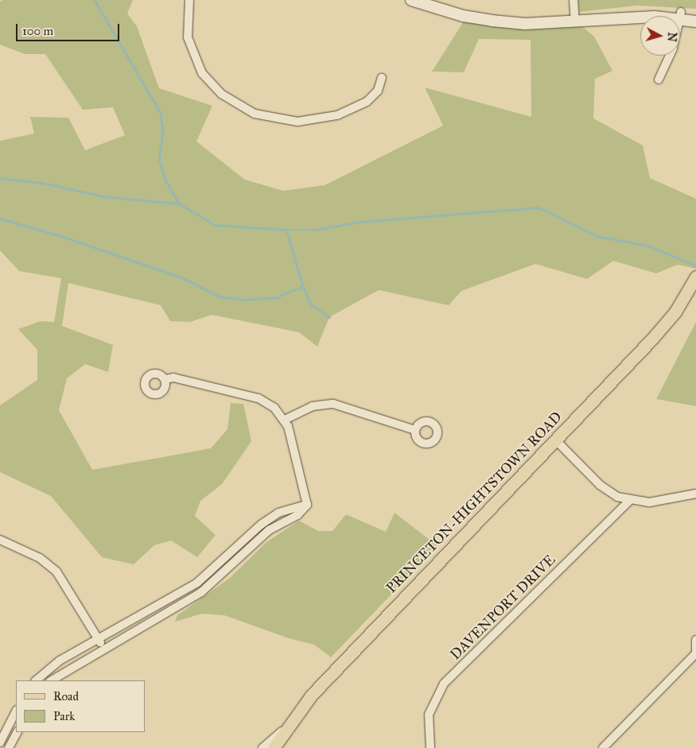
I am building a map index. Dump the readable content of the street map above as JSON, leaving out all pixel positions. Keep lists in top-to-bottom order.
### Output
{
  "streets": {
    "main road": ["PRINCETON-HIGHTSTOWN ROAD"],
    "street": ["DAVENPORT DRIVE"]
  },
  "legend": ["Road", "Park"],
  "scale_bar": "100 m",
  "north": "right"
}
